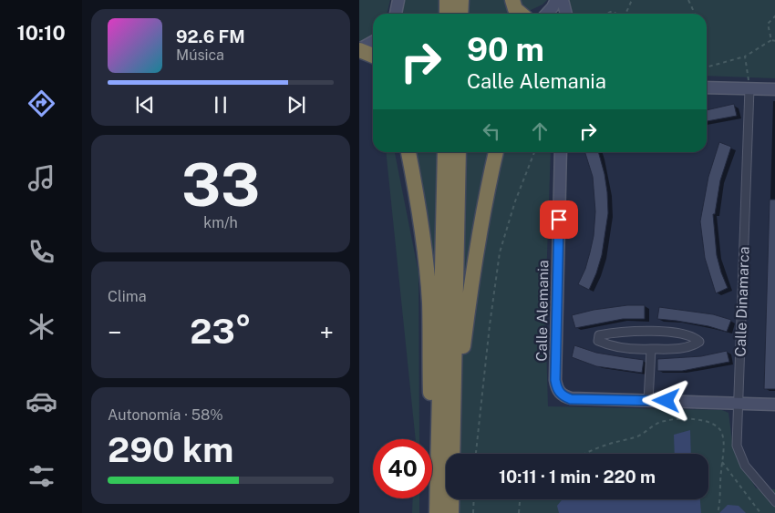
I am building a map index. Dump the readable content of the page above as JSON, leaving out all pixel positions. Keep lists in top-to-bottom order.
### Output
{
  "streets": {
    "street": ["Calle Dinamarca", "Calle Alemania"]
  },
  "crossings": [
    ["Calle Dinamarca", "Calle Alemania"]
  ],
  "page": {
    "tabs": "10:10",
    "turn": ["90 m", "Calle Alemania"],
    "song": ["92.6 FM", "Música"],
    "tile": [
      ["33", "km/h"],
      "Clima",
      ["Autonomía · 58%", "290 km"]
    ],
    "heat": ["−", "23°", "+"],
    "limit": "40",
    "trip": "10:11 · 1 min · 220 m"
  }
}
